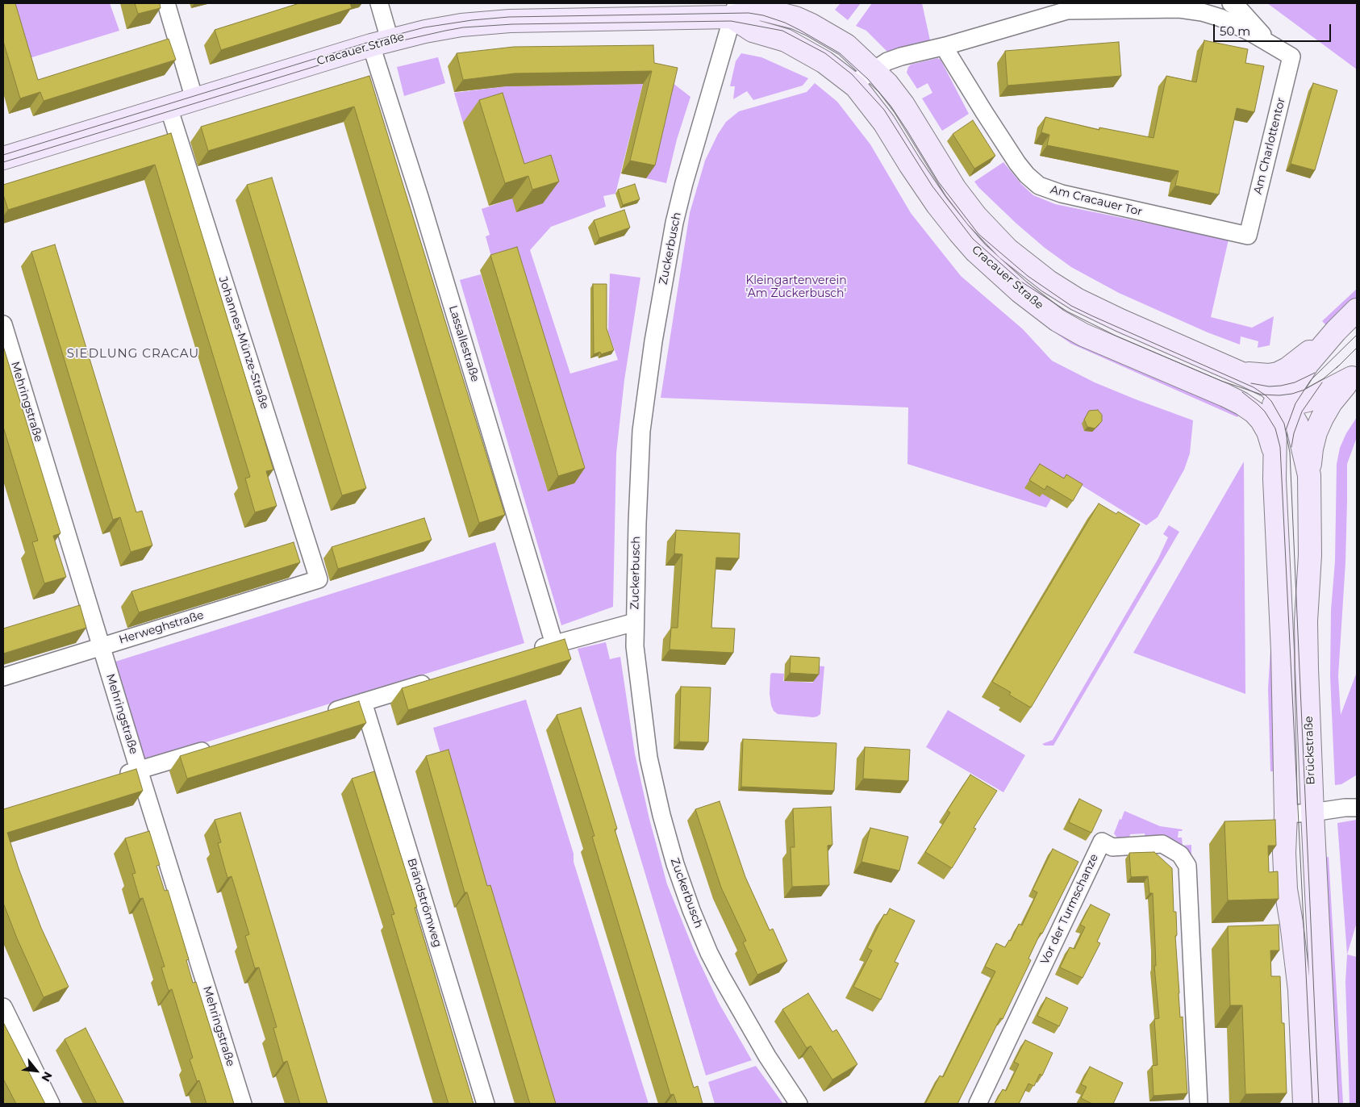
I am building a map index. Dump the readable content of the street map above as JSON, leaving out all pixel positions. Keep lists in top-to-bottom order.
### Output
{
  "streets": {
    "main road": ["Cracauer Straße", "Brückstraße"],
    "street": [
      "Am Charlottentor",
      "Am Cracauer Tor",
      "Zuckerbusch",
      "Johannes-Münze-Straße",
      "Lassallestraße",
      "Mehringstraße",
      "Herweghstraße",
      "Brändströmweg",
      "Vor der Turmschanze"
    ]
  },
  "crossings": [
    ["Cracauer Straße", "Zuckerbusch"],
    ["Cracauer Straße", "Johannes-Münze-Straße"],
    ["Cracauer Straße", "Lassallestraße"],
    ["Cracauer Straße", "Brückstraße"],
    ["Am Charlottentor", "Am Cracauer Tor"],
    ["Johannes-Münze-Straße", "Herweghstraße"],
    ["Mehringstraße", "Herweghstraße"]
  ],
  "districts": ["SIEDLUNG CRACAU"],
  "parks": ["Kleingartenverein 'Am Zuckerbusch'"],
  "scale_bar": "50 m",
  "north": "bottom right"
}
